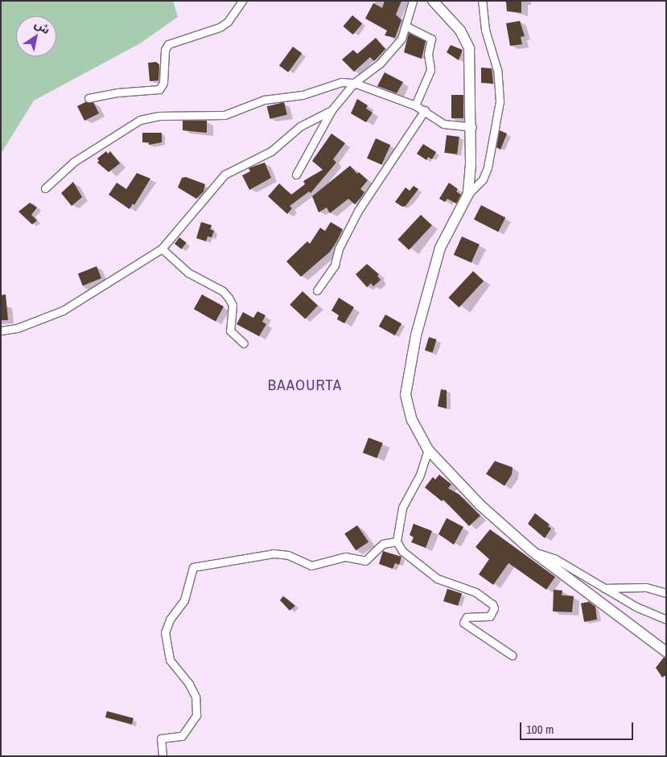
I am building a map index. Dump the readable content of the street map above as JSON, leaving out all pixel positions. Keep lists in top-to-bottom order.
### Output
{
  "districts": ["BAAOURTA"],
  "scale_bar": "100 m",
  "north": "top right"
}
